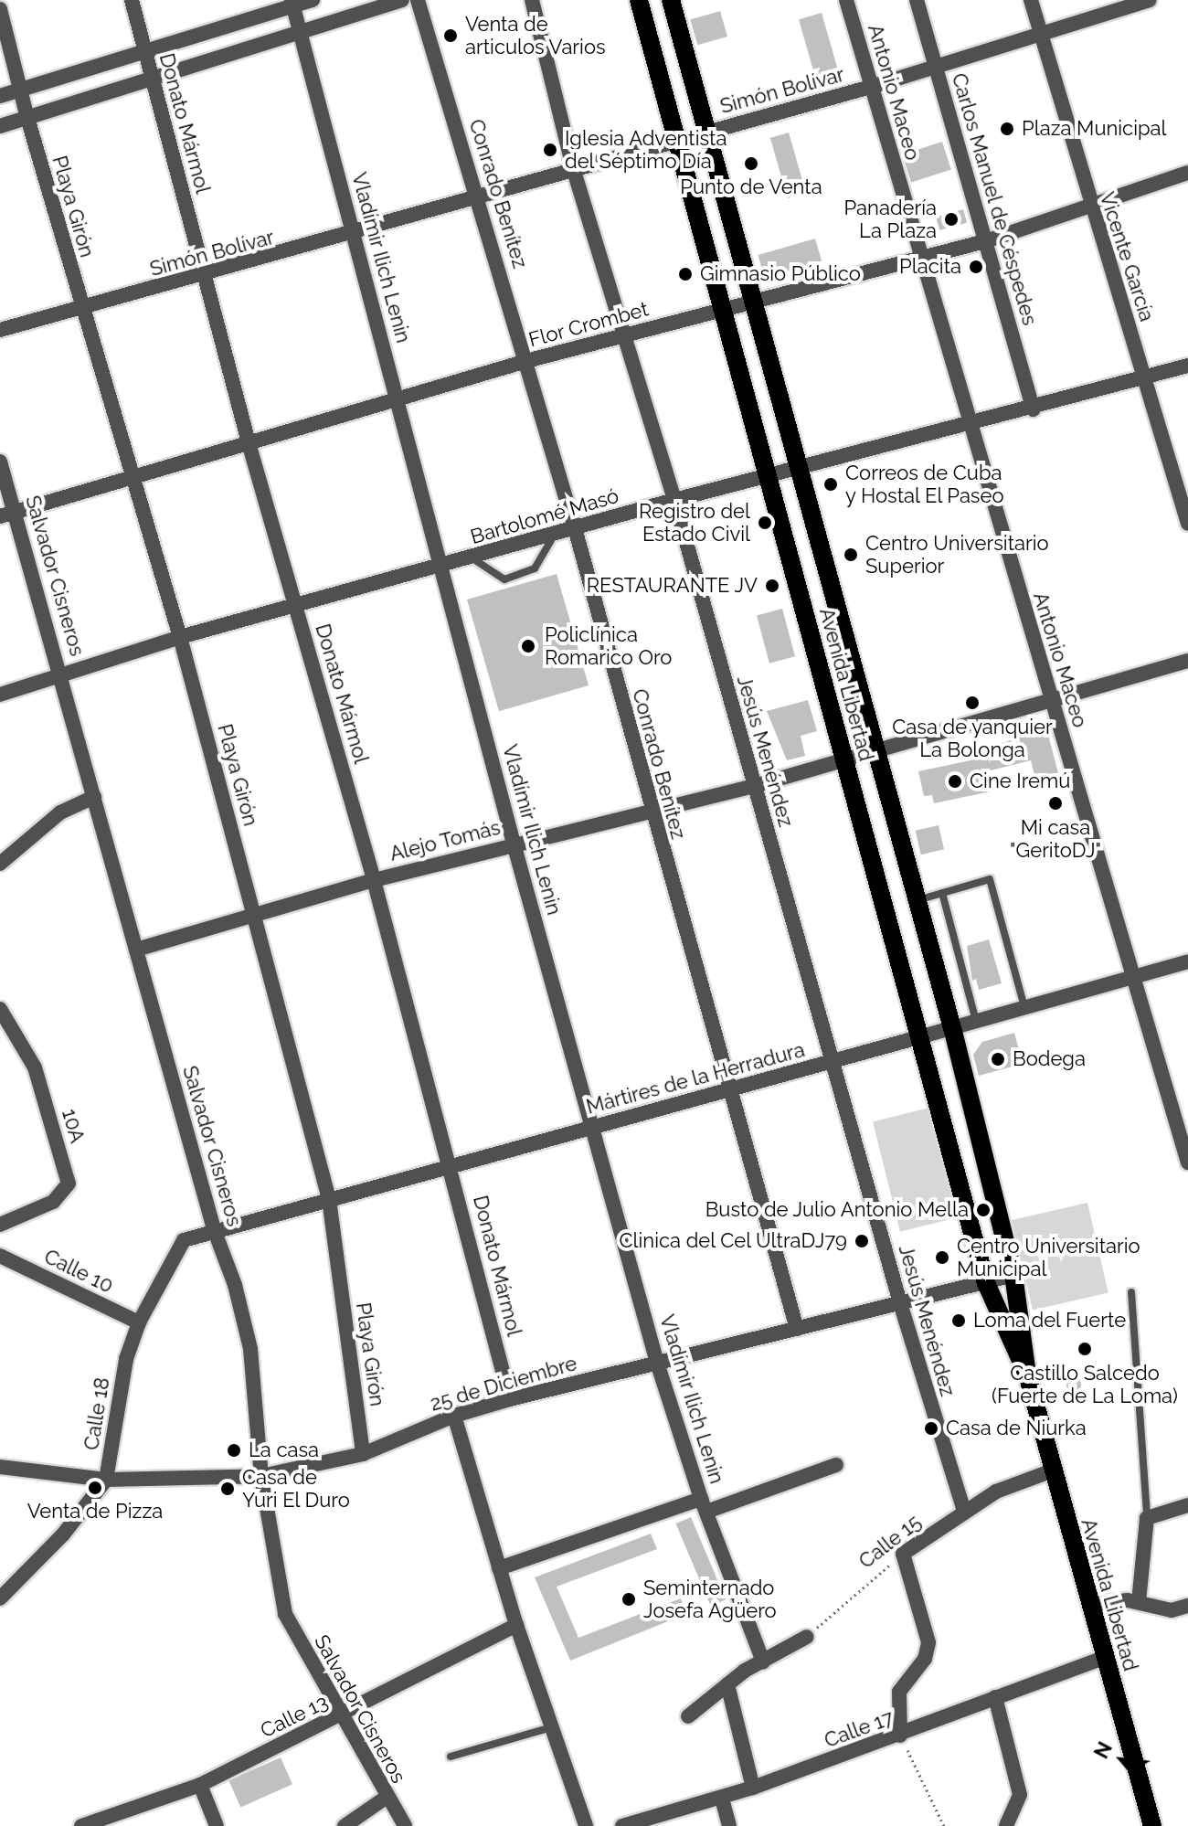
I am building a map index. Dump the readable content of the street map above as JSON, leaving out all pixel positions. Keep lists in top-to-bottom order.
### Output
{
  "streets": {
    "main road": ["Avenida Libertad"],
    "street": [
      "Simón Bolívar",
      "Antonio Maceo",
      "Donato Mármol",
      "Conrado Benítez",
      "Carlos Manuel de Céspedes",
      "Playa Girón",
      "Vicente García",
      "Vladímir Ilich Lenin",
      "Flor Crombet",
      "Bartolomé Masó",
      "Salvador Cisneros",
      "Jesús Menéndez",
      "Alejo Tomás",
      "Mártires de la Herradura",
      "10A",
      "Calle 10",
      "25 de Diciembre",
      "Calle 18",
      "Calle 15",
      "Calle 13",
      "Calle 17"
    ]
  },
  "crossings": [
    ["Simón Bolívar", "Antonio Maceo"],
    ["Simón Bolívar", "Donato Mármol"],
    ["Simón Bolívar", "Conrado Benítez"],
    ["Simón Bolívar", "Carlos Manuel de Céspedes"],
    ["Simón Bolívar", "Playa Girón"],
    ["Simón Bolívar", "Vicente García"],
    ["Simón Bolívar", "Vladímir Ilich Lenin"],
    ["Simón Bolívar", "Avenida Libertad"],
    ["Simón Bolívar", "Jesús Menéndez"],
    ["Antonio Maceo", "Flor Crombet"],
    ["Antonio Maceo", "Bartolomé Masó"],
    ["Antonio Maceo", "Alejo Tomás"],
    ["Antonio Maceo", "Mártires de la Herradura"],
    ["Donato Mármol", "Flor Crombet"],
    ["Donato Mármol", "Bartolomé Masó"],
    ["Donato Mármol", "Alejo Tomás"],
    ["Donato Mármol", "Mártires de la Herradura"],
    ["Donato Mármol", "25 de Diciembre"],
    ["Conrado Benítez", "Flor Crombet"],
    ["Conrado Benítez", "Bartolomé Masó"],
    ["Conrado Benítez", "Alejo Tomás"],
    ["Conrado Benítez", "Mártires de la Herradura"],
    ["Conrado Benítez", "25 de Diciembre"],
    ["Carlos Manuel de Céspedes", "Flor Crombet"],
    ["Carlos Manuel de Céspedes", "Bartolomé Masó"],
    ["Playa Girón", "Flor Crombet"],
    ["Playa Girón", "Bartolomé Masó"],
    ["Playa Girón", "Alejo Tomás"],
    ["Playa Girón", "Mártires de la Herradura"],
    ["Playa Girón", "25 de Diciembre"],
    ["Vicente García", "Flor Crombet"],
    ["Vicente García", "Bartolomé Masó"],
    ["Vladímir Ilich Lenin", "Flor Crombet"],
    ["Vladímir Ilich Lenin", "Bartolomé Masó"],
    ["Vladímir Ilich Lenin", "Alejo Tomás"],
    ["Vladímir Ilich Lenin", "Mártires de la Herradura"],
    ["Vladímir Ilich Lenin", "25 de Diciembre"],
    ["Flor Crombet", "Salvador Cisneros"],
    ["Flor Crombet", "Avenida Libertad"],
    ["Flor Crombet", "Jesús Menéndez"],
    ["Bartolomé Masó", "Salvador Cisneros"],
    ["Bartolomé Masó", "Avenida Libertad"],
    ["Bartolomé Masó", "Jesús Menéndez"],
    ["Salvador Cisneros", "Alejo Tomás"],
    ["Salvador Cisneros", "Mártires de la Herradura"],
    ["Salvador Cisneros", "25 de Diciembre"],
    ["Salvador Cisneros", "Calle 18"],
    ["Salvador Cisneros", "Calle 13"],
    ["Avenida Libertad", "Alejo Tomás"],
    ["Avenida Libertad", "Mártires de la Herradura"],
    ["Avenida Libertad", "25 de Diciembre"],
    ["Avenida Libertad", "Calle 15"],
    ["Avenida Libertad", "Calle 17"],
    ["Jesús Menéndez", "Alejo Tomás"],
    ["Jesús Menéndez", "Mártires de la Herradura"],
    ["Jesús Menéndez", "25 de Diciembre"],
    ["Jesús Menéndez", "Calle 15"],
    ["Mártires de la Herradura", "Calle 18"],
    ["Calle 10", "Calle 18"],
    ["25 de Diciembre", "Calle 18"]
  ],
  "places": [
    "Venta de articulos Varios",
    "Plaza Municipal",
    "Iglesia Adventista del Séptimo Día",
    "Punto de Venta",
    "Panadería La Plaza",
    "Placita",
    "Gimnasio Público",
    "Correos de Cuba y Hostal El Paseo",
    "Registro del Estado Civil",
    "Centro Universitario Superior",
    "RESTAURANTE JV",
    "Policlínica Romarico Oro",
    "Casa de yanquier La Bolonga",
    "Cine Iremú",
    "Mi casa \"GeritoDJ\"",
    "Bodega",
    "Busto de Julio Antonio Mella",
    "Clinica del Cel UltraDJ79",
    "Centro Universitario Municipal",
    "Loma del Fuerte",
    "Castillo Salcedo (Fuerte de La Loma)",
    "Casa de Niurka",
    "La casa",
    "Venta de Pizza",
    "Casa de Yuri El Duro",
    "Seminternado Josefa Agüero"
  ],
  "north": "top left"
}
